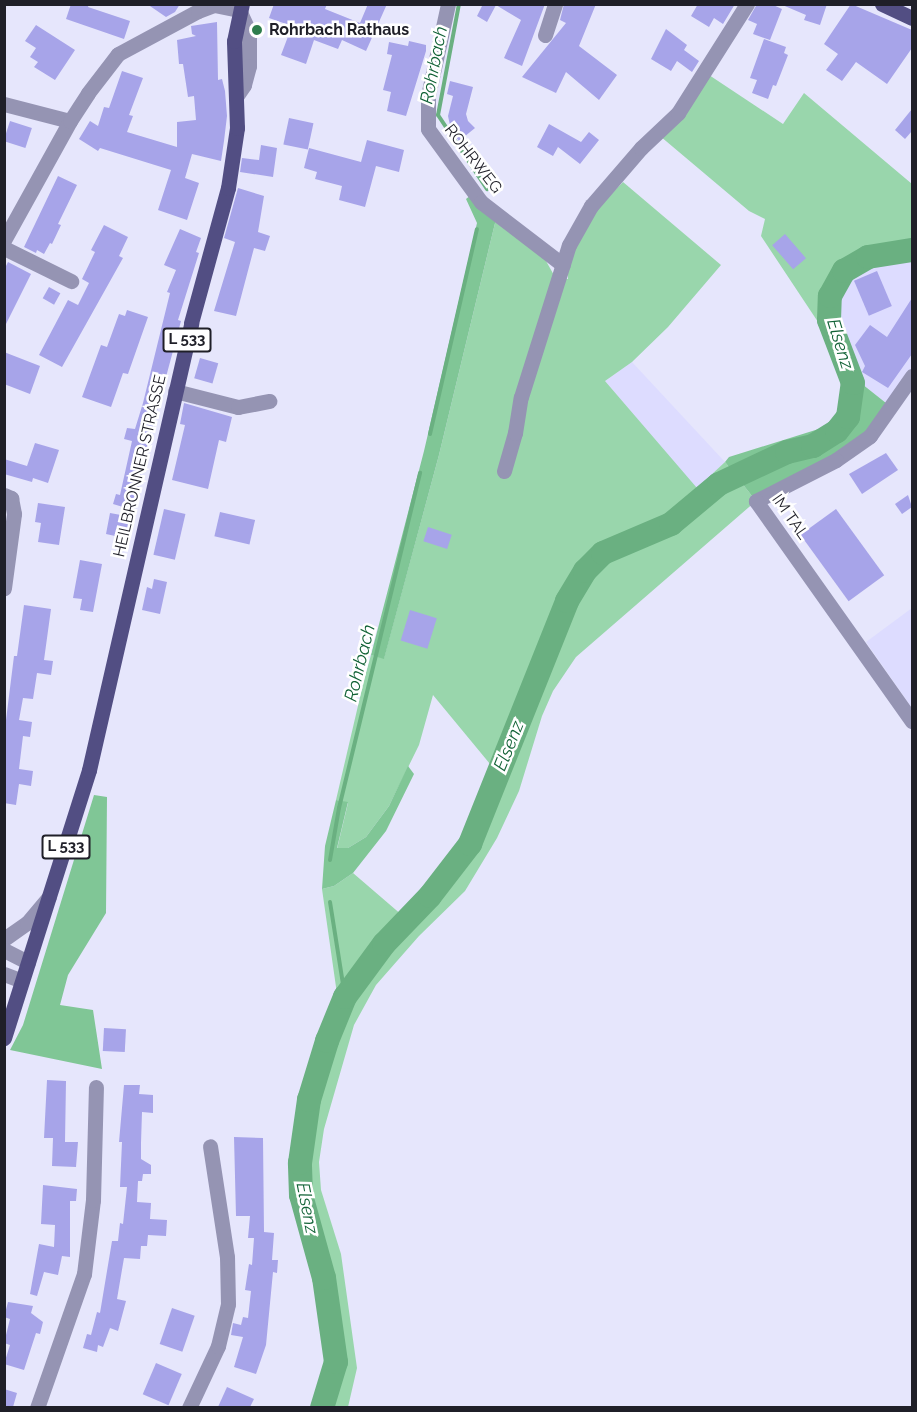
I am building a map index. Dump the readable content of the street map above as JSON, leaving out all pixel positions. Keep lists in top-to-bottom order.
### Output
{
  "streets": {
    "main road": ["L 533", "HEILBRONNER STRASSE"],
    "street": ["ROHRWEG", "IM TAL"]
  },
  "crossings": [
    ["L 533", "HEILBRONNER STRASSE"]
  ],
  "water": ["Rohrbach", "Elsenz"],
  "places": ["Rohrbach Rathaus"]
}
